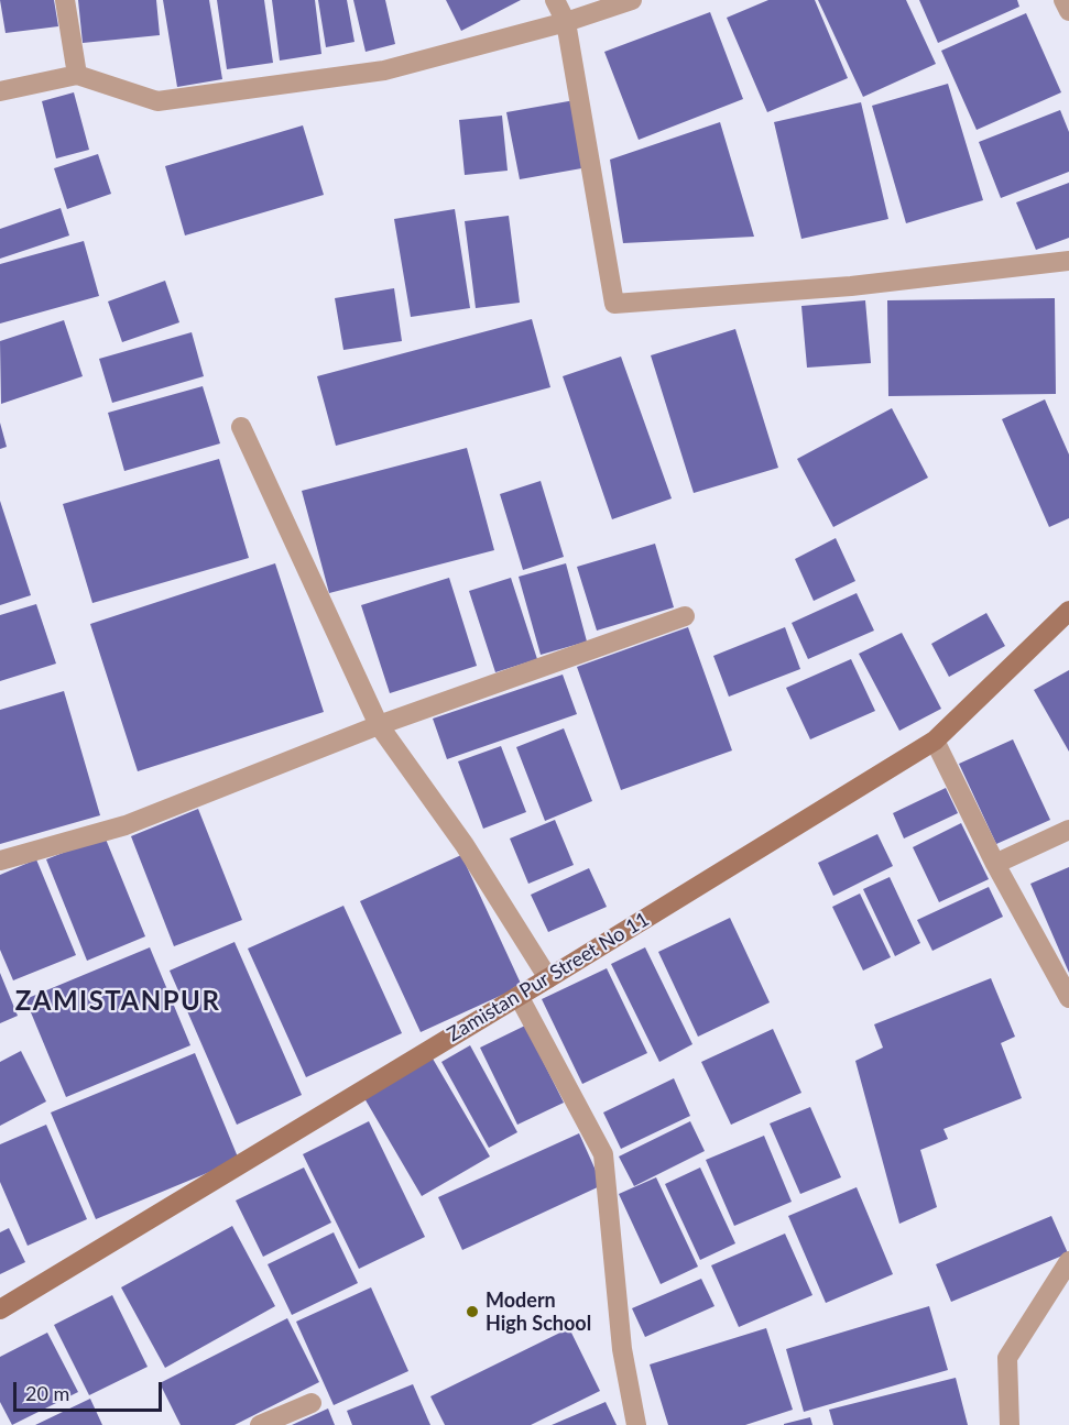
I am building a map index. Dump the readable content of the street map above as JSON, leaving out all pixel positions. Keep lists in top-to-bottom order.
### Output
{
  "streets": {
    "street": ["Zamistan Pur Street No 11"]
  },
  "districts": ["ZAMISTANPUR"],
  "places": ["Modern High School"],
  "scale_bar": "20 m"
}
